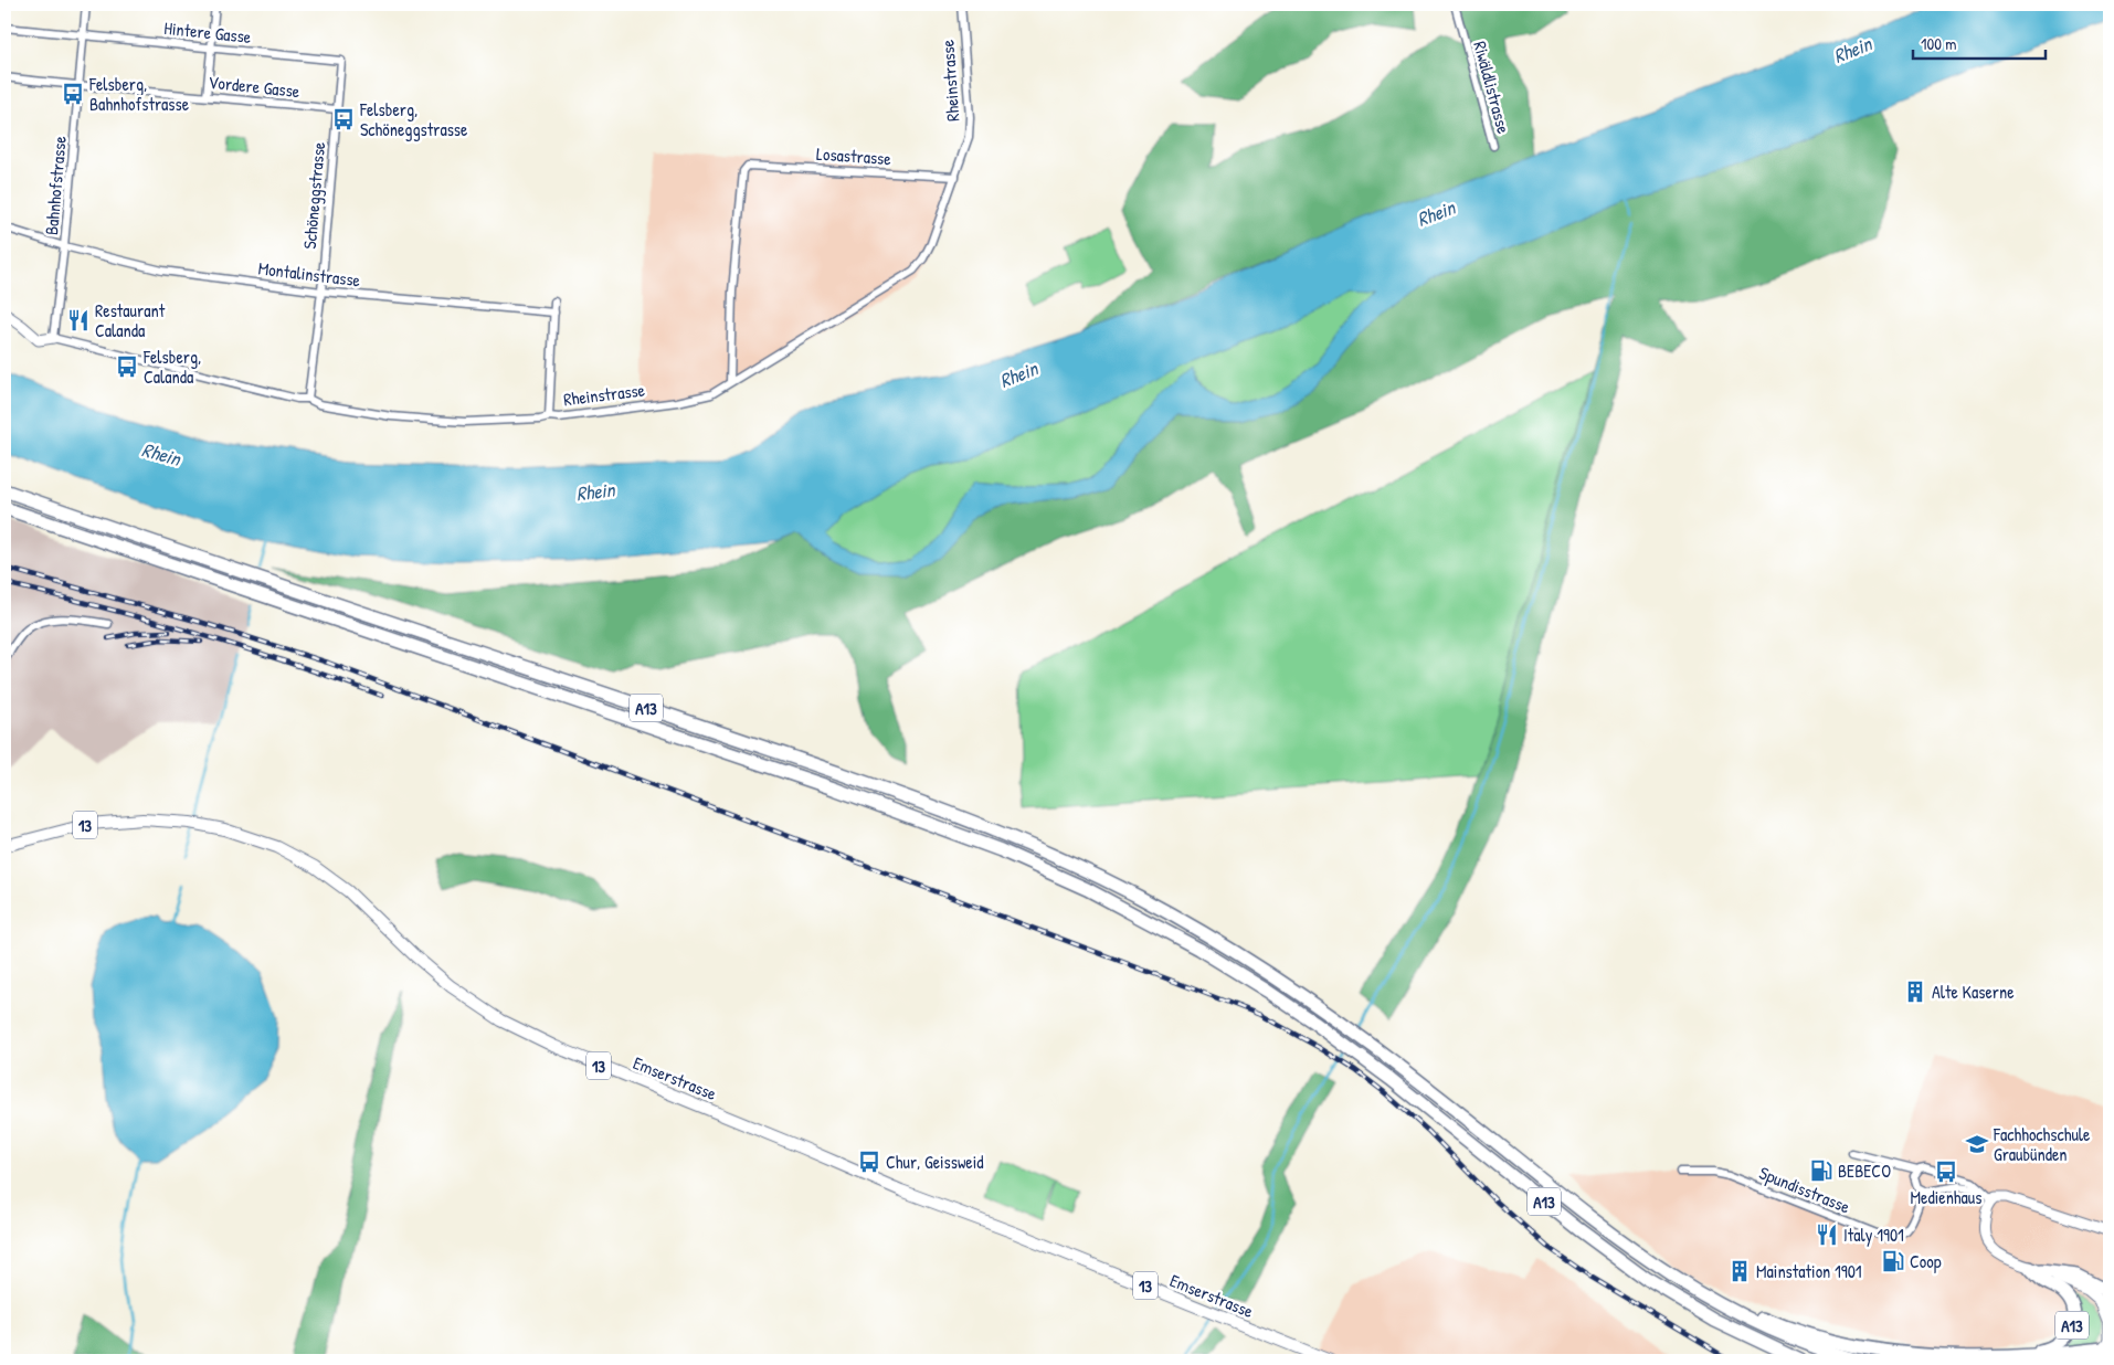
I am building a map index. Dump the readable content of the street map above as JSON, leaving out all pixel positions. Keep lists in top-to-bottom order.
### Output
{
  "streets": {
    "highway": ["A13"],
    "main road": ["13", "Emserstrasse"],
    "street": [
      "Hintere Gasse",
      "Rheinstrasse",
      "Vordere Gasse",
      "Riwäldlistrasse",
      "Losastrasse",
      "Bahnhofstrasse",
      "Schöneggstrasse",
      "Montalinstrasse",
      "Spundisstrasse"
    ]
  },
  "crossings": [
    ["Hintere Gasse", "Bahnhofstrasse"],
    ["Hintere Gasse", "Schöneggstrasse"],
    ["Rheinstrasse", "Losastrasse"],
    ["Rheinstrasse", "Bahnhofstrasse"],
    ["Rheinstrasse", "Schöneggstrasse"],
    ["Vordere Gasse", "Bahnhofstrasse"],
    ["Vordere Gasse", "Schöneggstrasse"],
    ["Bahnhofstrasse", "Montalinstrasse"],
    ["Schöneggstrasse", "Montalinstrasse"]
  ],
  "water": ["Rhein"],
  "places": {
    "bus stop": [
      "Felsberg, Bahnhofstrasse",
      "Felsberg, Schöneggstrasse",
      "Felsberg, Calanda",
      "Chur, Geissweid",
      "Medienhaus"
    ],
    "restaurant": ["Restaurant Calanda", "Italy 1901"],
    "building": ["Alte Kaserne", "Mainstation 1901"],
    "school or university": ["Fachhochschule Graubünden"],
    "fuel station": ["BEBECO", "Coop"]
  },
  "scale_bar": "100 m"
}
